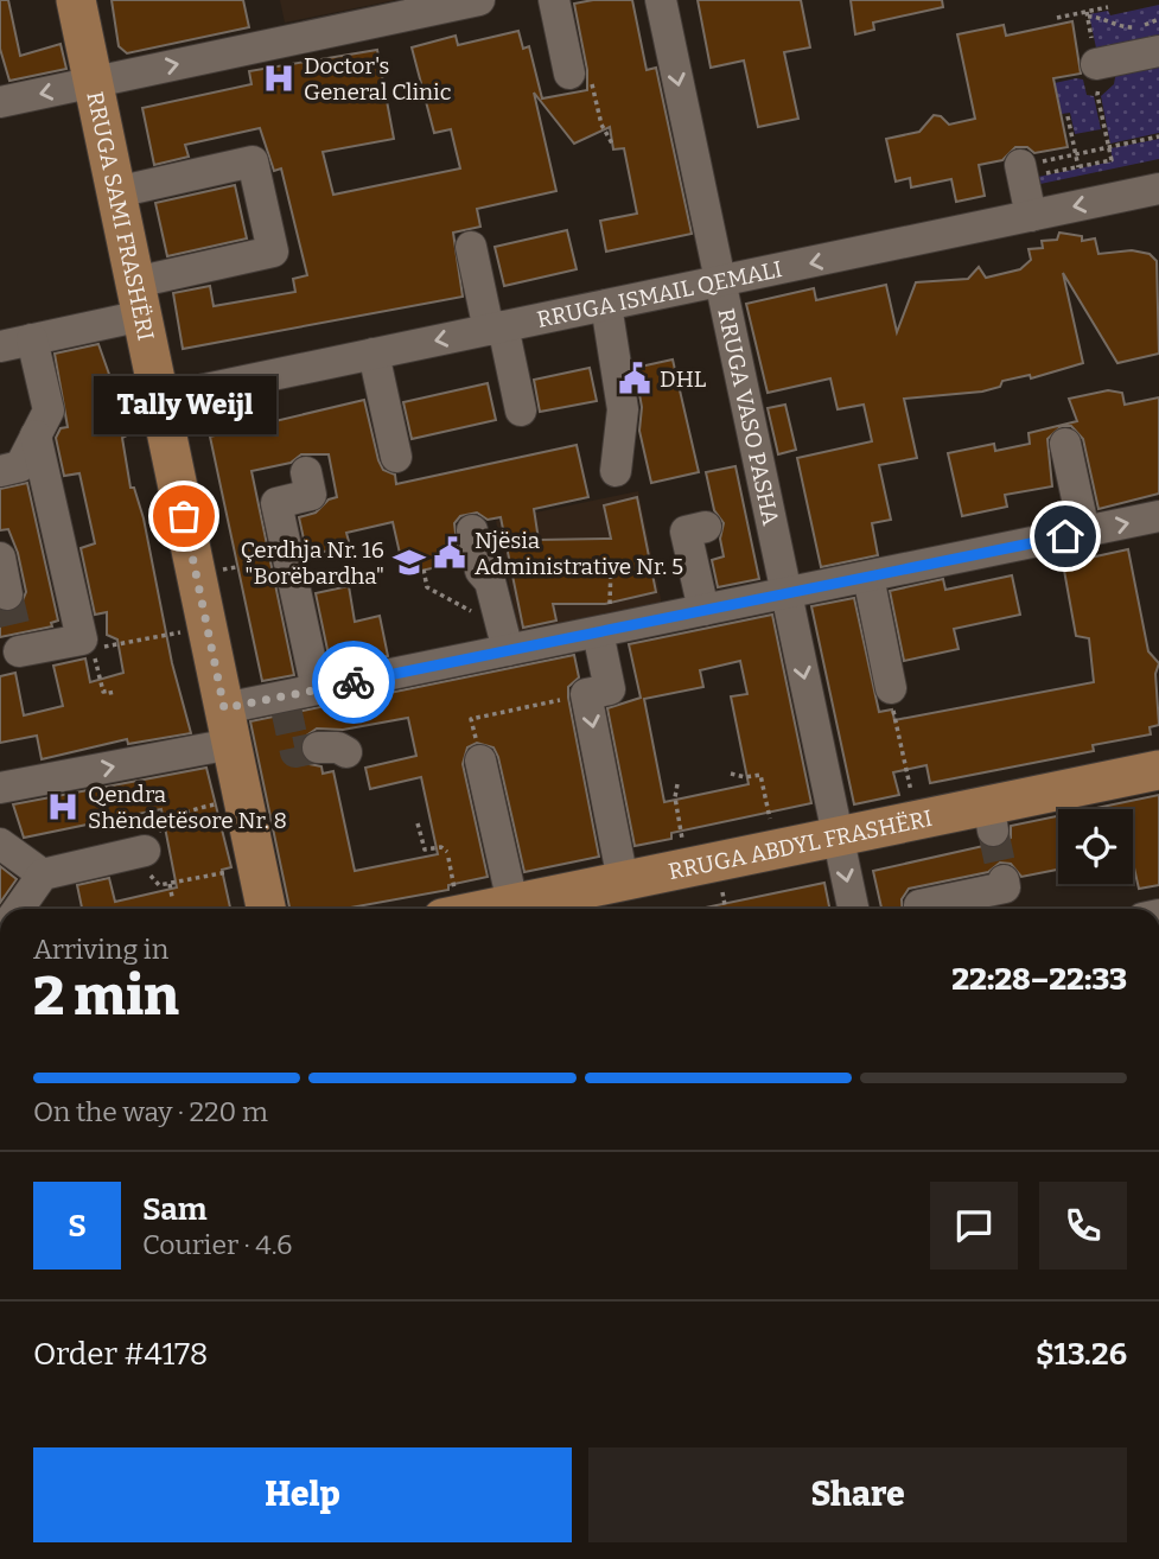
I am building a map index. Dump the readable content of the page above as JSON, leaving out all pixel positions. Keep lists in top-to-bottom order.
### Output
{
  "streets": {
    "main road": ["RRUGA SAMI FRASHËRI", "RRUGA ABDYL FRASHËRI"],
    "street": ["RRUGA ISMAIL QEMALI", "RRUGA VASO PASHA"]
  },
  "crossings": [
    ["RRUGA SAMI FRASHËRI", "RRUGA ISMAIL QEMALI"],
    ["RRUGA ISMAIL QEMALI", "RRUGA VASO PASHA"],
    ["RRUGA VASO PASHA", "RRUGA ABDYL FRASHËRI"]
  ],
  "one_way": ["RRUGA ISMAIL QEMALI"],
  "places": {
    "hospital": ["Doctor's General Clinic", "Qendra Shëndetësore Nr. 8"],
    "public building": ["DHL", "Njësia Administrative Nr. 5"],
    "other": ["Tally Weijl"],
    "school or university": ["Çerdhja Nr. 16 \"Borëbardha\""]
  },
  "page": {
    "bubble": "Tally Weijl",
    "heading": ["2 min", "Arriving in", "22:28–22:33"],
    "panel": [
      "Sam",
      "Courier · 4.6",
      "Order #4178",
      "$13.26"
    ],
    "bar": "On the way · 220 m",
    "round": "S",
    "buttons": ["Help", "Share"]
  }
}
